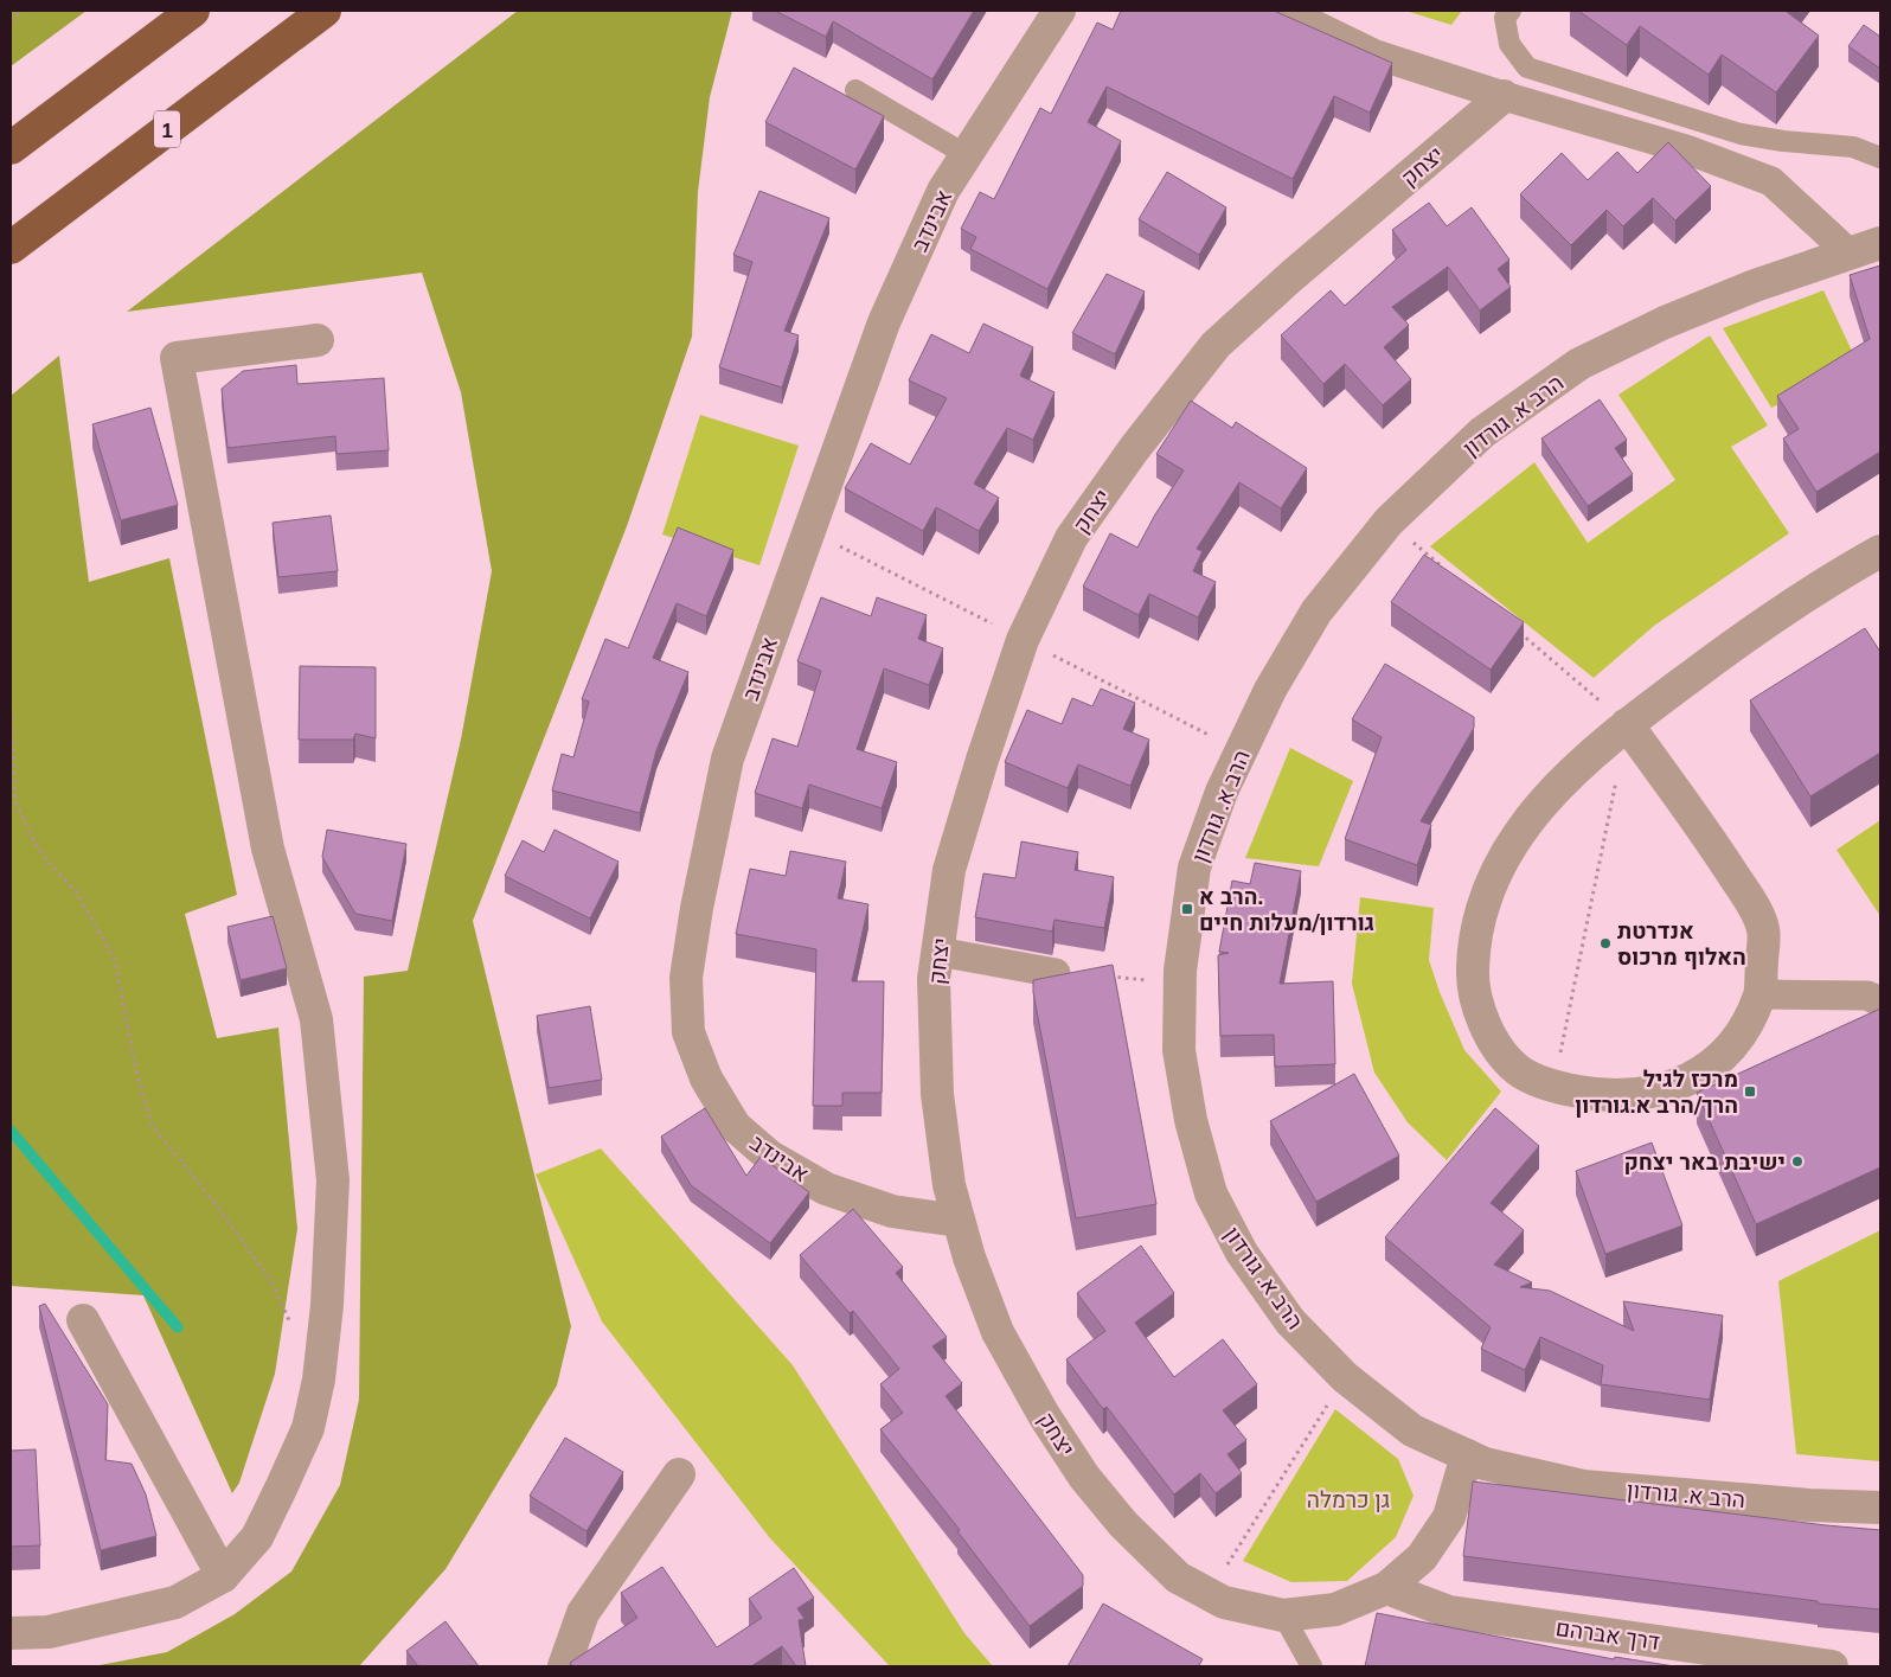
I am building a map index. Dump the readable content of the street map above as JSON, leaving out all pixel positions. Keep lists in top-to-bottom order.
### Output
{
  "streets": {
    "highway": ["1"],
    "street": [
      "יצחק",
      "אבינדב",
      "הרב א. גורדון",
      "דרך אברהם"
    ]
  },
  "crossings": [
    ["יצחק", "אבינדב"],
    ["יצחק", "הרב א. גורדון"],
    ["יצחק", "דרך אברהם"]
  ],
  "parks": ["גן כרמלה"],
  "places": {
    "transit": ["הרב א. גורדון/מעלות חיים", "מרכז לגיל הרך/הרב א.גורדון"],
    "other": ["אנדרטת האלוף מרכוס", "ישיבת באר יצחק"]
  }
}
